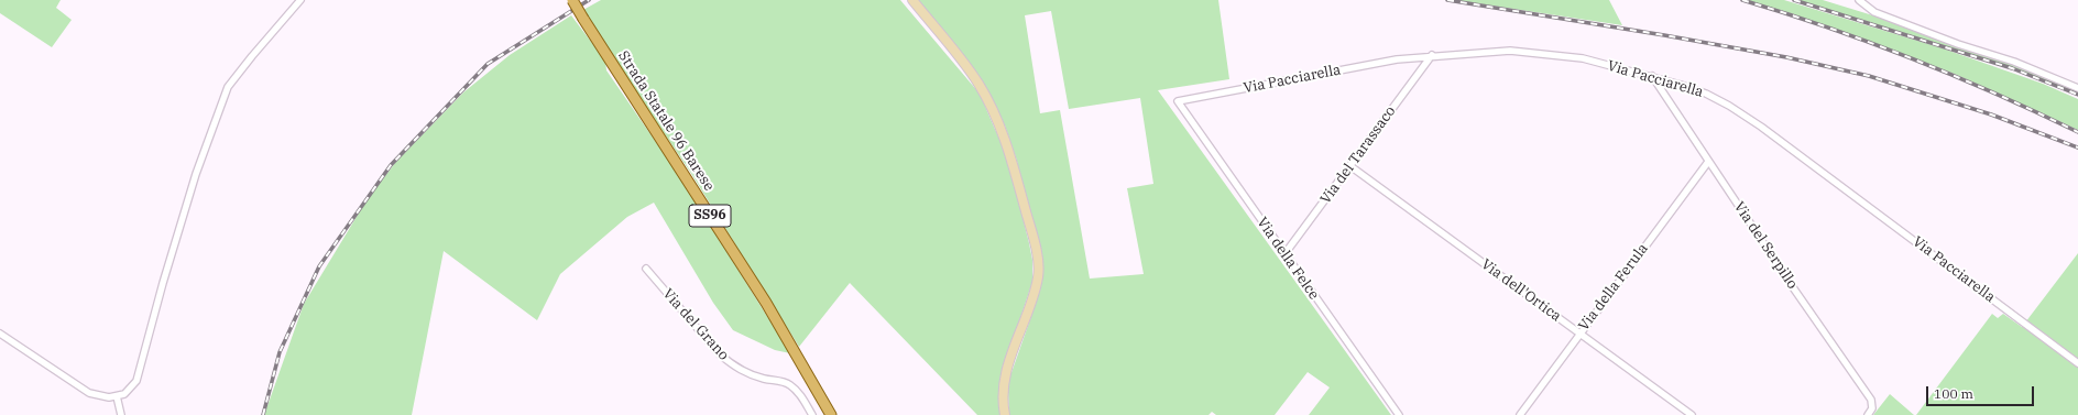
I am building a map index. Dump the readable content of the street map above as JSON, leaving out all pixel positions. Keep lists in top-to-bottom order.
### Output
{
  "streets": {
    "main road": ["Strada Statale 96 Barese", "SS96"],
    "street": [
      "Via Pacciarella",
      "Via del Tarassaco",
      "Via del Serpillo",
      "Via della Felce",
      "Via della Ferula",
      "Via dell'Ortica",
      "Via del Grano"
    ]
  },
  "crossings": [
    ["Via Pacciarella", "Via del Tarassaco"],
    ["Via Pacciarella", "Via del Serpillo"],
    ["Via Pacciarella", "Via della Felce"],
    ["Via del Tarassaco", "Via della Felce"],
    ["Via del Tarassaco", "Via dell'Ortica"],
    ["Via del Serpillo", "Via della Ferula"],
    ["Via della Ferula", "Via dell'Ortica"]
  ],
  "scale_bar": "100 m"
}
